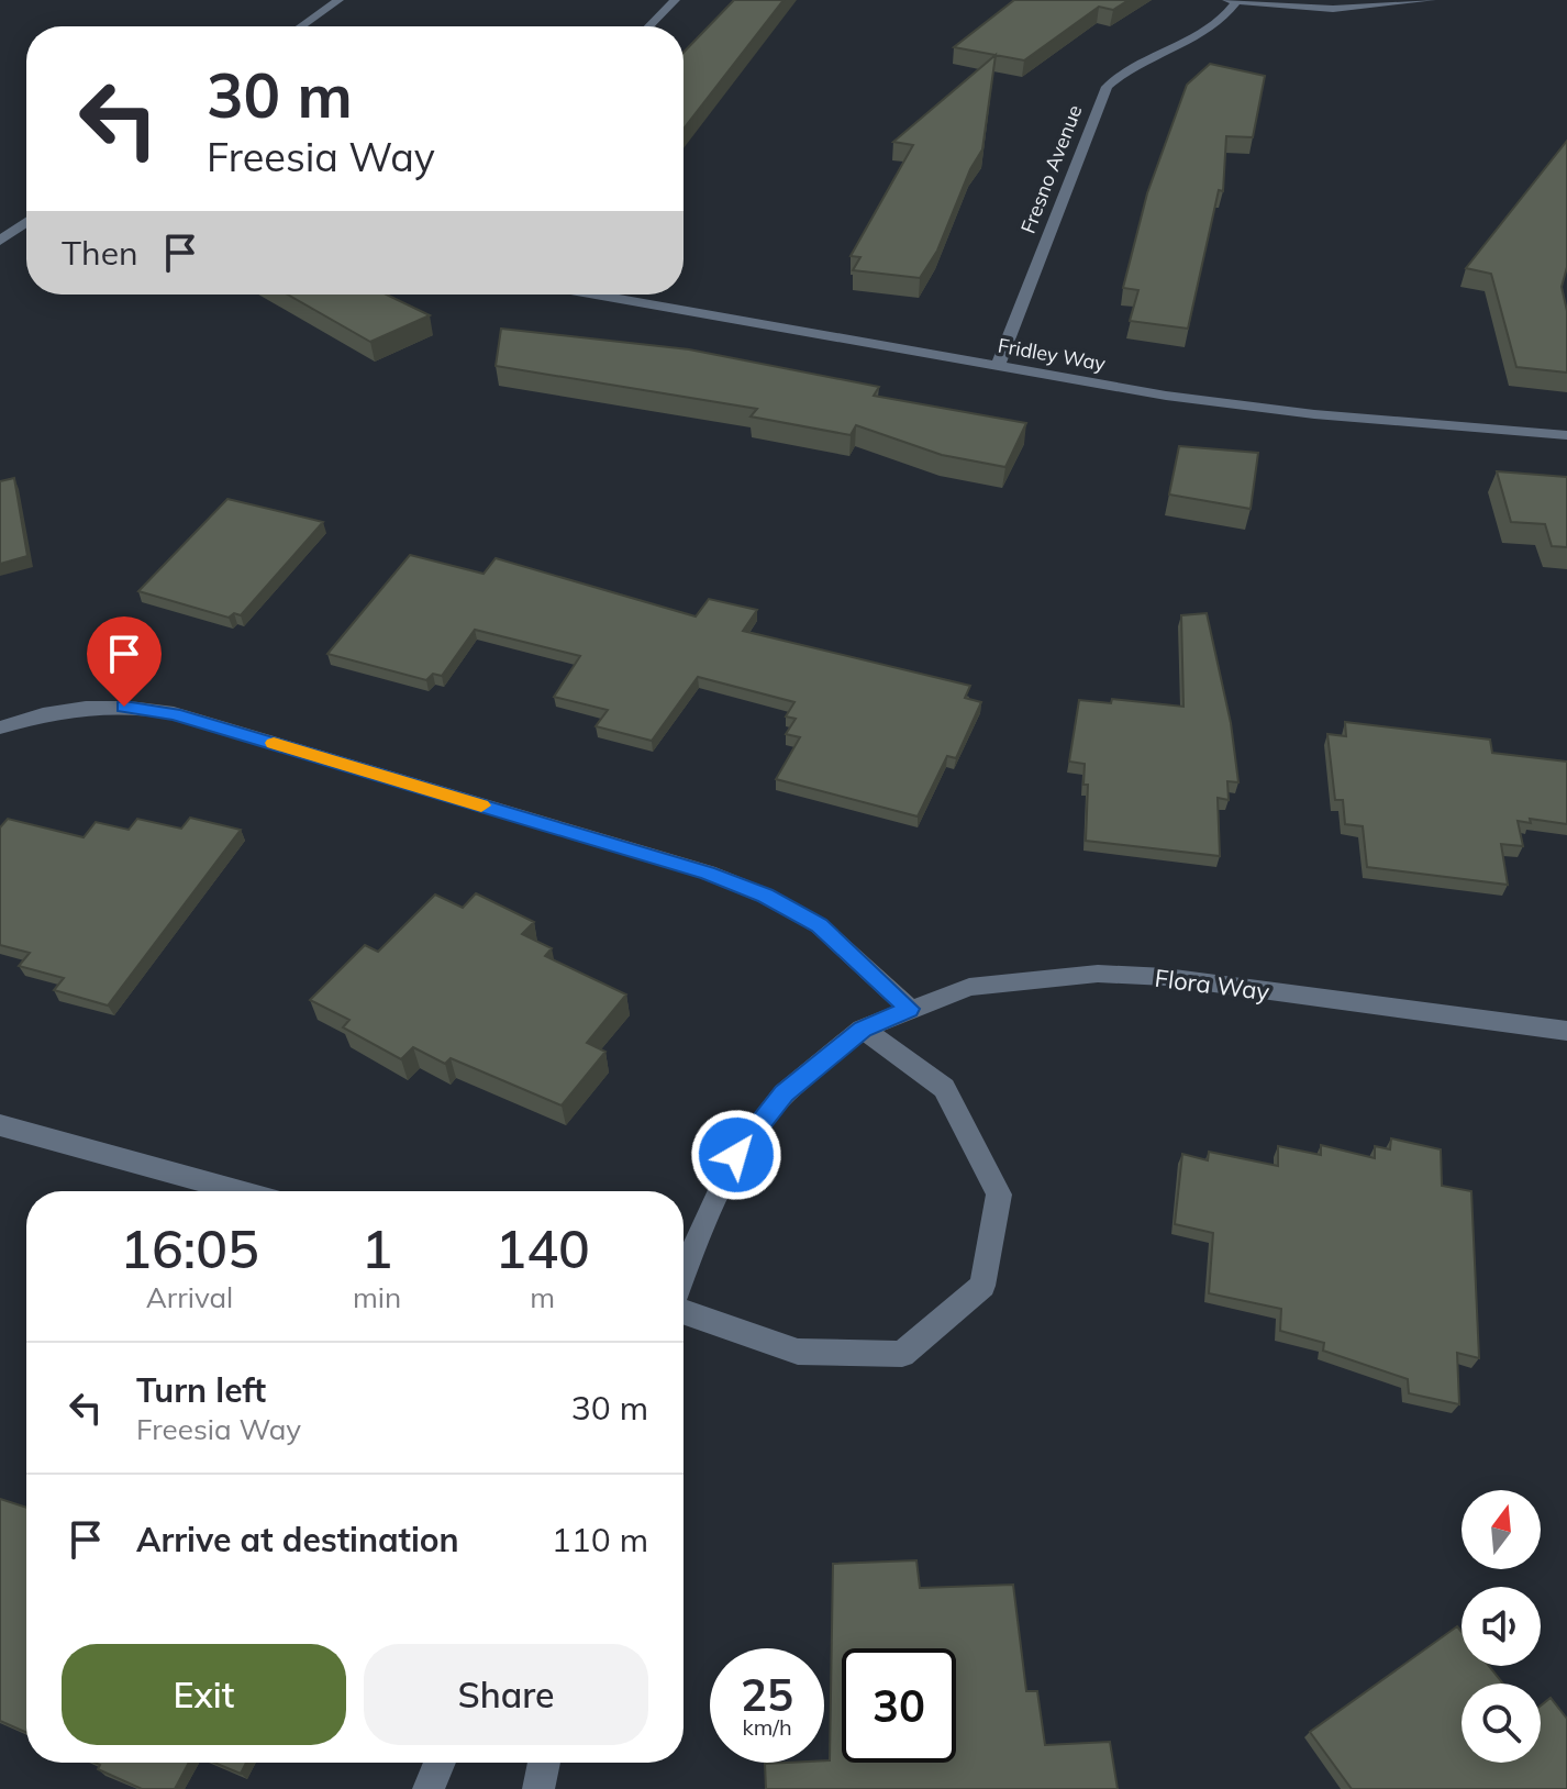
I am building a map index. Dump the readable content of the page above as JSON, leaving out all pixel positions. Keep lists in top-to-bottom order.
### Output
{
  "streets": {
    "street": ["Fresno Avenue", "Fridley Way", "Flora Way"]
  },
  "crossings": [
    ["Fresno Avenue", "Fridley Way"]
  ],
  "north": "top",
  "page": {
    "turn": ["30 m", "Freesia Way"],
    "then": "Then",
    "eta": [
      "16:05",
      "Arrival",
      "1",
      "min",
      "140",
      "m"
    ],
    "list": [
      {
        "name": "Turn left",
        "note": "Freesia Way",
        "value": "30 m"
      },
      {
        "name": "Arrive at destination",
        "value": "110 m"
      }
    ],
    "buttons": ["Exit", "Share"],
    "speed": "25 km/h",
    "limit": "30"
  }
}
